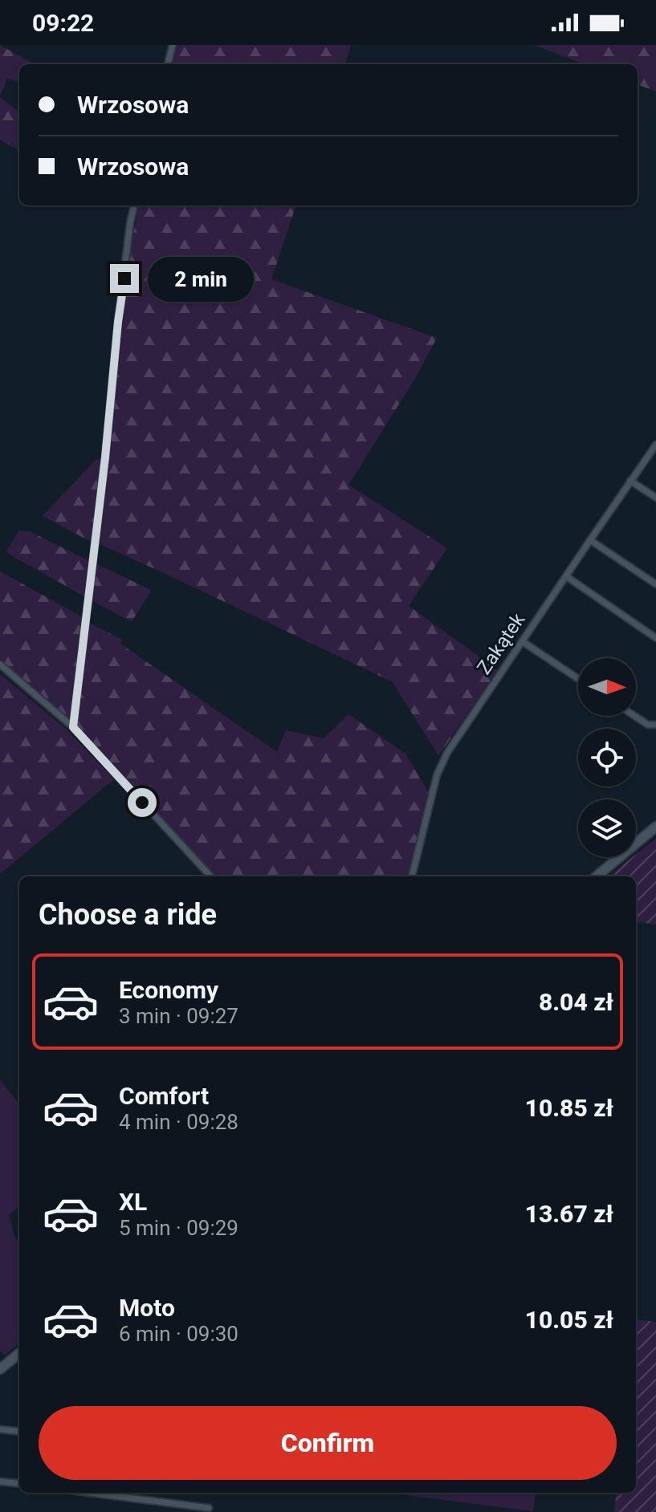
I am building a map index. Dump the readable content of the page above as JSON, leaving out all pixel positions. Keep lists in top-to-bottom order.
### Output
{
  "streets": {
    "street": ["Zakątek"]
  },
  "north": "right",
  "page": {
    "status": "09:22",
    "banner": ["Wrzosowa", "Wrzosowa"],
    "bubble": "2 min",
    "heading": "Choose a ride",
    "list": [
      {
        "name": "Economy",
        "note": "3 min · 09:27",
        "value": "8.04 zł"
      },
      {
        "name": "Comfort",
        "note": "4 min · 09:28",
        "value": "10.85 zł"
      },
      {
        "name": "XL",
        "note": "5 min · 09:29",
        "value": "13.67 zł"
      },
      {
        "name": "Moto",
        "note": "6 min · 09:30",
        "value": "10.05 zł"
      }
    ],
    "buttons": "Confirm"
  }
}
